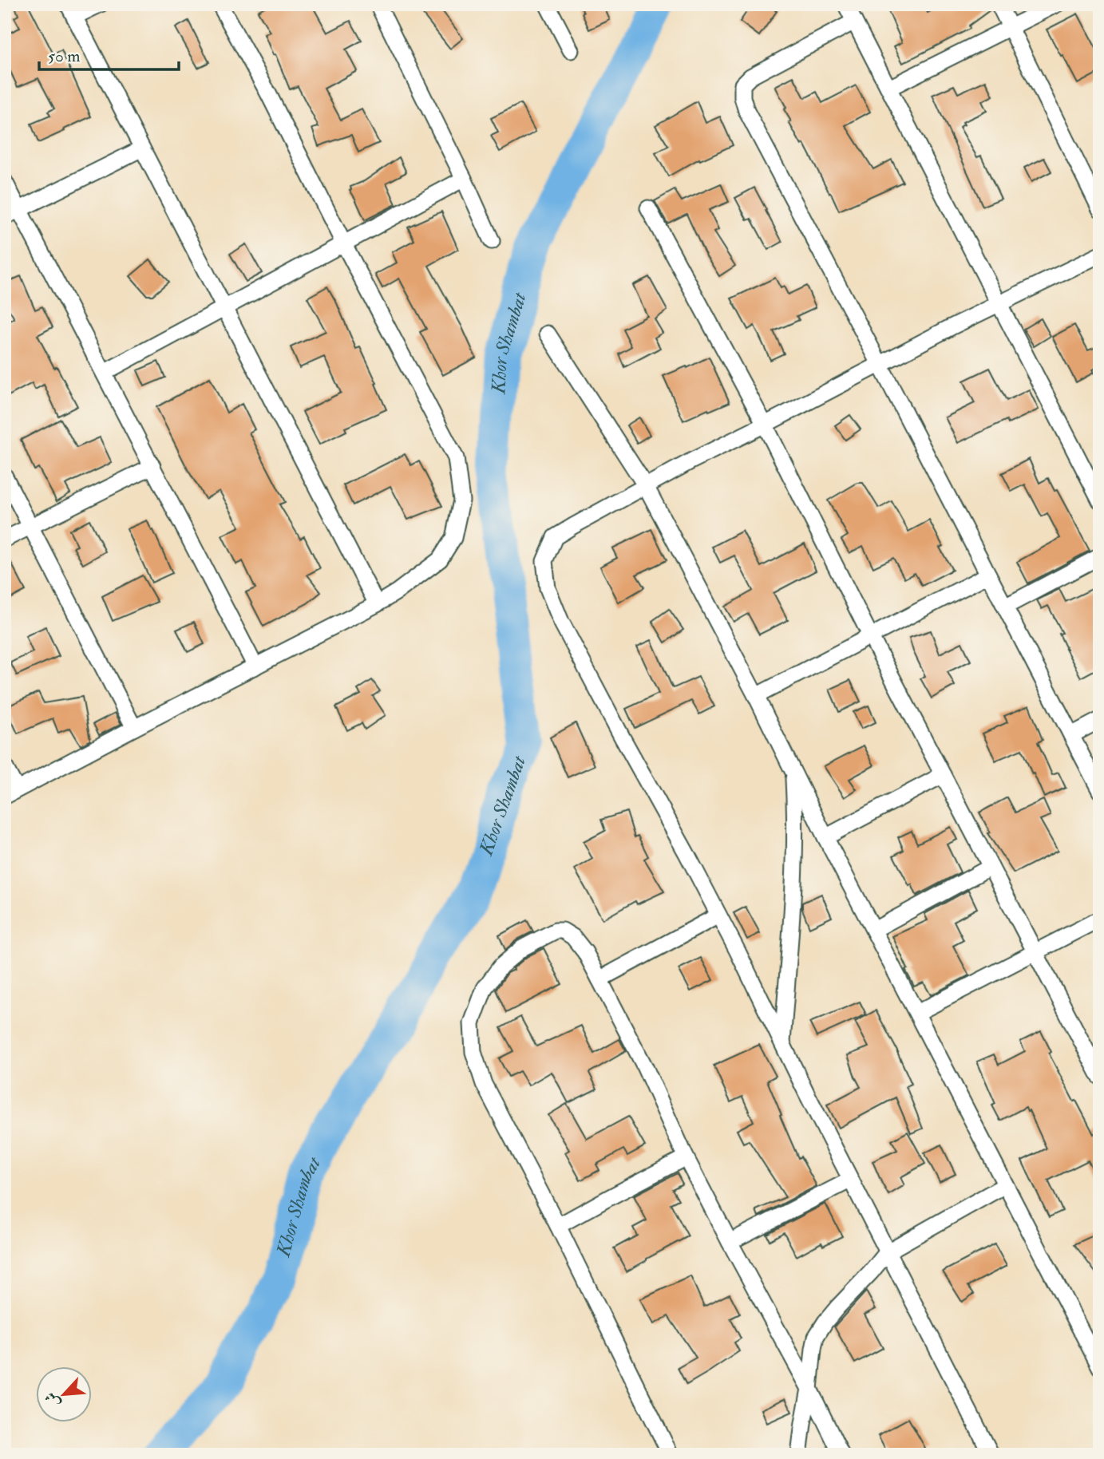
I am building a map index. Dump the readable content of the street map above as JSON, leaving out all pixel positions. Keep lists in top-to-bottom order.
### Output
{
  "water": ["Khor Shambat"],
  "scale_bar": "50 m",
  "north": "bottom left"
}
